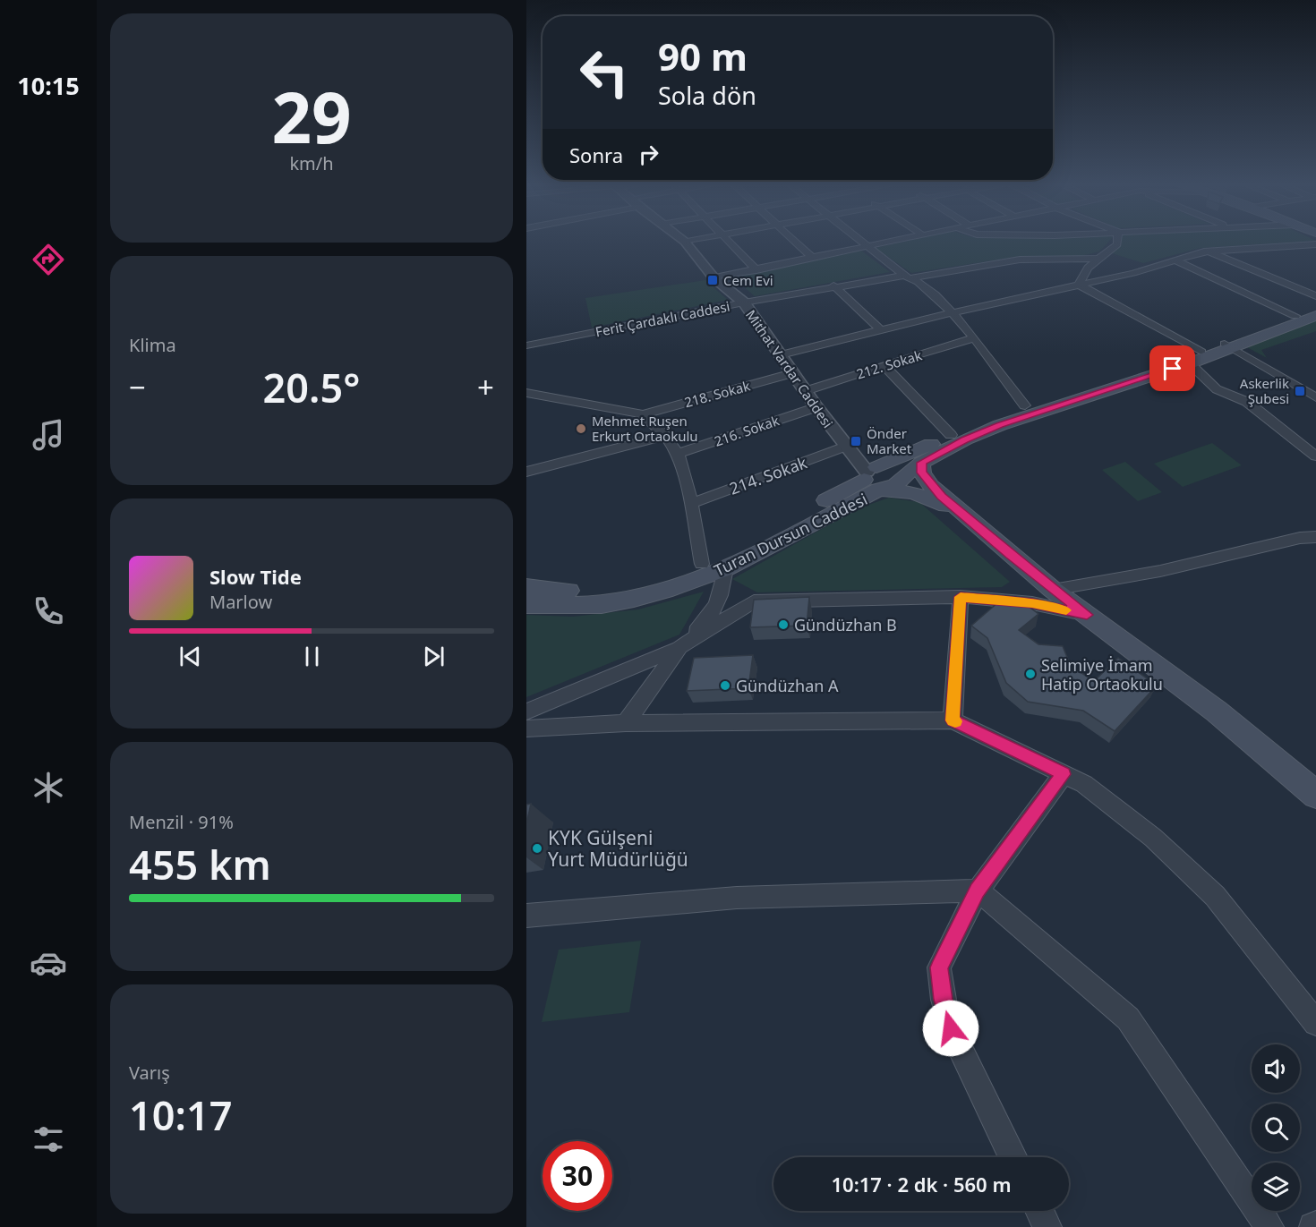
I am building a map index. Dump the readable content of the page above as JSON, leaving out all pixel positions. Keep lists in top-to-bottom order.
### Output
{
  "streets": {
    "main road": ["Turan Dursun Caddesi"],
    "street": [
      "Ferit Çardaklı Caddesi",
      "212. Sokak",
      "Mithat Vardar Caddesi",
      "218. Sokak",
      "216. Sokak",
      "214. Sokak"
    ]
  },
  "crossings": [
    ["Ferit Çardaklı Caddesi", "Mithat Vardar Caddesi"],
    ["212. Sokak", "Mithat Vardar Caddesi"],
    ["Mithat Vardar Caddesi", "218. Sokak"],
    ["Mithat Vardar Caddesi", "216. Sokak"],
    ["Mithat Vardar Caddesi", "214. Sokak"],
    ["Mithat Vardar Caddesi", "Turan Dursun Caddesi"]
  ],
  "places": {
    "transit": ["Cem Evi", "Askerlik Şubesi", "Önder Market"],
    "other": [
      "Mehmet Ruşen Erkurt Ortaokulu",
      "Gündüzhan B",
      "Selimiye İmam Hatip Ortaokulu",
      "Gündüzhan A",
      "KYK Gülşeni Yurt Müdürlüğü"
    ]
  },
  "page": {
    "tabs": "10:15",
    "tile": [
      ["29", "km/h"],
      "Klima",
      ["Menzil · 91%", "455 km"],
      ["Varış", "10:17"]
    ],
    "turn": ["90 m", "Sola dön"],
    "then": "Sonra",
    "heat": ["−", "20.5°", "+"],
    "song": ["Slow Tide", "Marlow"],
    "limit": "30",
    "trip": "10:17 · 2 dk · 560 m"
  }
}
